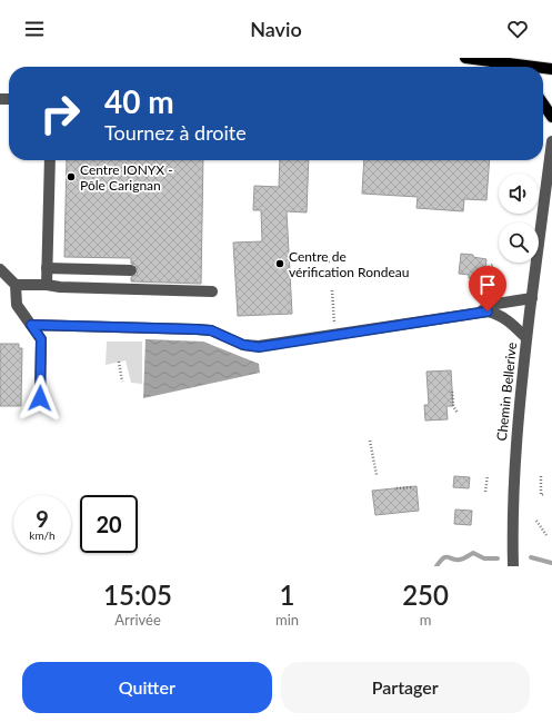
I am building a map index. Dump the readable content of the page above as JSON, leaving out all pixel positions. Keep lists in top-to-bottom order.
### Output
{
  "streets": {
    "street": ["Chemin Bellerive"]
  },
  "places": ["Centre IONYX - Pôle Carignan", "Centre de vérification Rondeau"],
  "page": {
    "header": "Navio",
    "turn": ["40 m", "Tournez à droite"],
    "speed": "9 km/h",
    "limit": "20",
    "eta": [
      "15:05",
      "Arrivée",
      "1",
      "min",
      "250",
      "m"
    ],
    "buttons": ["Quitter", "Partager"]
  }
}
